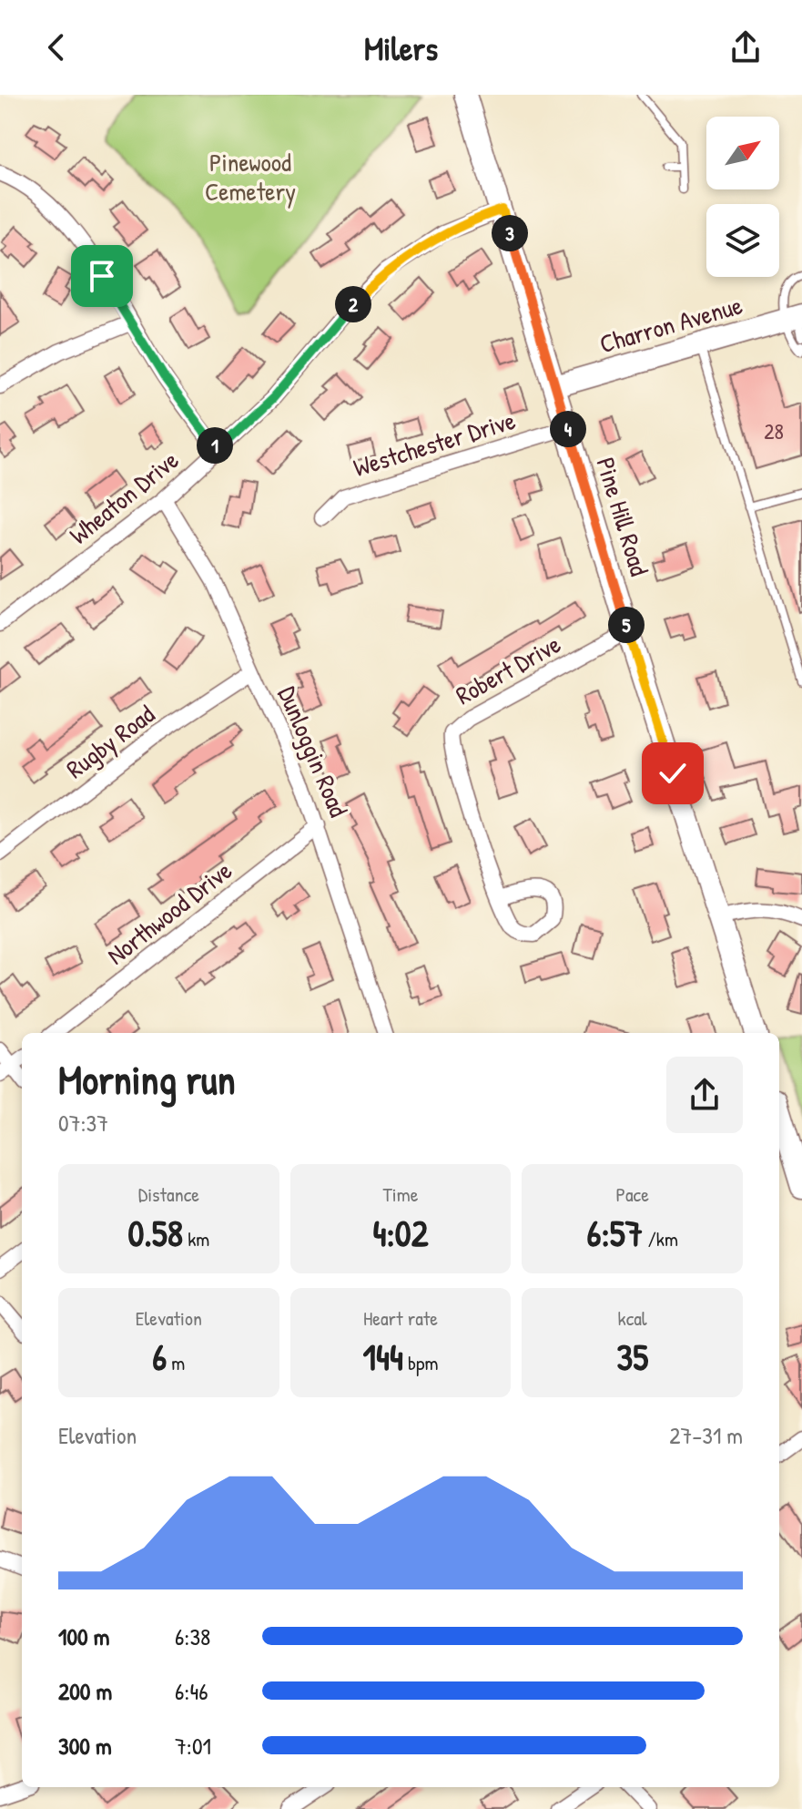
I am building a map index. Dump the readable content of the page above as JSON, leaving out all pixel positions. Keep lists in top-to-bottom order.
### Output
{
  "streets": {
    "street": [
      "Charron Avenue",
      "Westchester Drive",
      "Wheaton Drive",
      "Pine Hill Road",
      "Robert Drive",
      "Rugby Road",
      "Dunloggin Road",
      "Northwood Drive"
    ]
  },
  "crossings": [
    ["Charron Avenue", "Pine Hill Road"],
    ["Westchester Drive", "Pine Hill Road"],
    ["Wheaton Drive", "Pine Hill Road"],
    ["Wheaton Drive", "Dunloggin Road"],
    ["Pine Hill Road", "Robert Drive"],
    ["Rugby Road", "Dunloggin Road"],
    ["Dunloggin Road", "Northwood Drive"]
  ],
  "parks": ["Pinewood Cemetery"],
  "house_numbers": ["28"],
  "north": "top right",
  "page": {
    "header": "Milers",
    "pins": [
      "3",
      "2",
      "4",
      "1",
      "5"
    ],
    "heading": ["Morning run", "07:37"],
    "stats": [
      ["Distance", "0.58 km"],
      ["Time", "4:02"],
      ["Pace", "6:57 /km"],
      ["Elevation", "6 m"],
      ["Heart rate", "144 bpm"],
      ["kcal", "35"]
    ],
    "chart": ["Elevation", "27–31 m"],
    "list": [
      {
        "name": "100 m",
        "note": "6:38"
      },
      {
        "name": "200 m",
        "note": "6:46"
      },
      {
        "name": "300 m",
        "note": "7:01"
      }
    ]
  }
}
